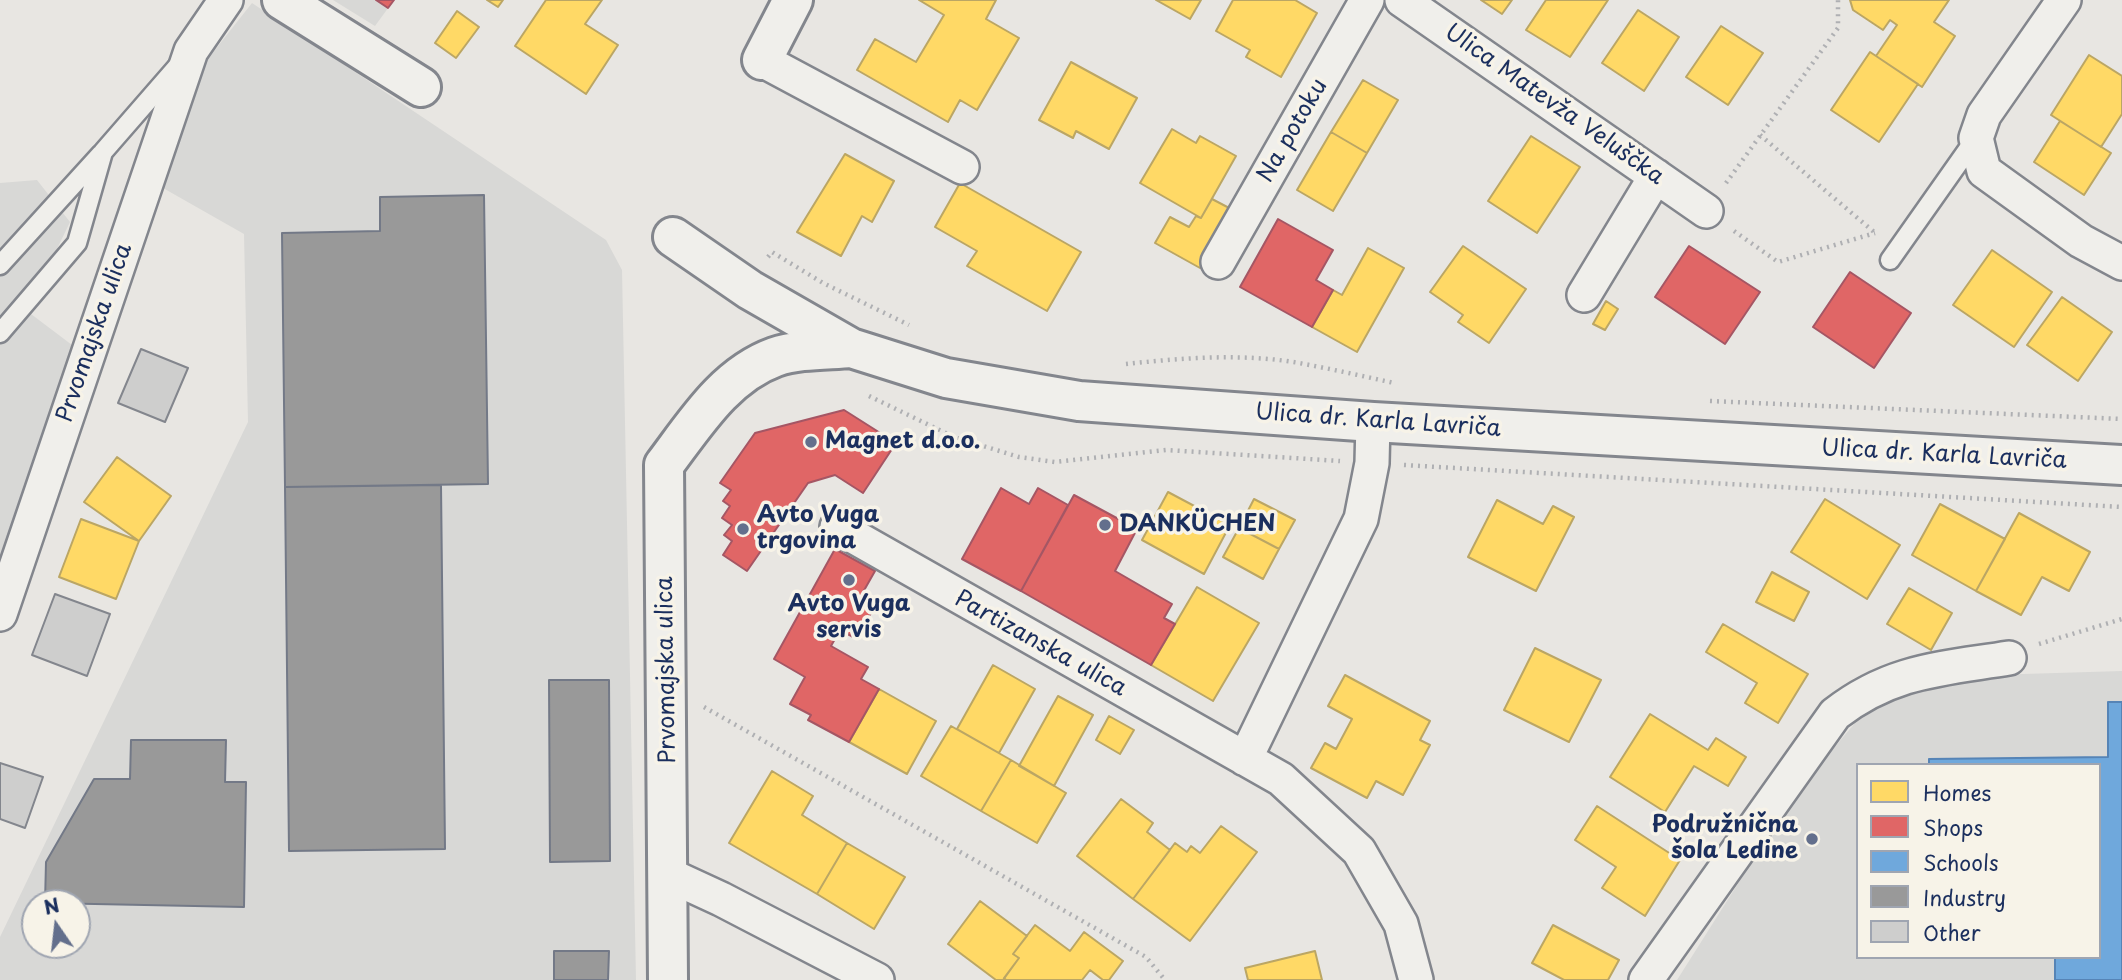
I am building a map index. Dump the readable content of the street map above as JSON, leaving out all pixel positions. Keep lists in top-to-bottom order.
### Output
{
  "streets": {
    "main road": ["Prvomajska ulica", "Ulica dr. Karla Lavriča"],
    "street": ["Ulica Matevža Veluščka", "Na potoku", "Partizanska ulica"]
  },
  "crossings": [
    ["Prvomajska ulica", "Ulica dr. Karla Lavriča"]
  ],
  "places": [
    "Magnet d.o.o.",
    "DANKÜCHEN",
    "Avto Vuga trgovina",
    "Avto Vuga servis",
    "Podružnična šola Ledine"
  ],
  "legend": [
    "Homes",
    "Shops",
    "Schools",
    "Industry",
    "Other"
  ],
  "north": "top"
}
